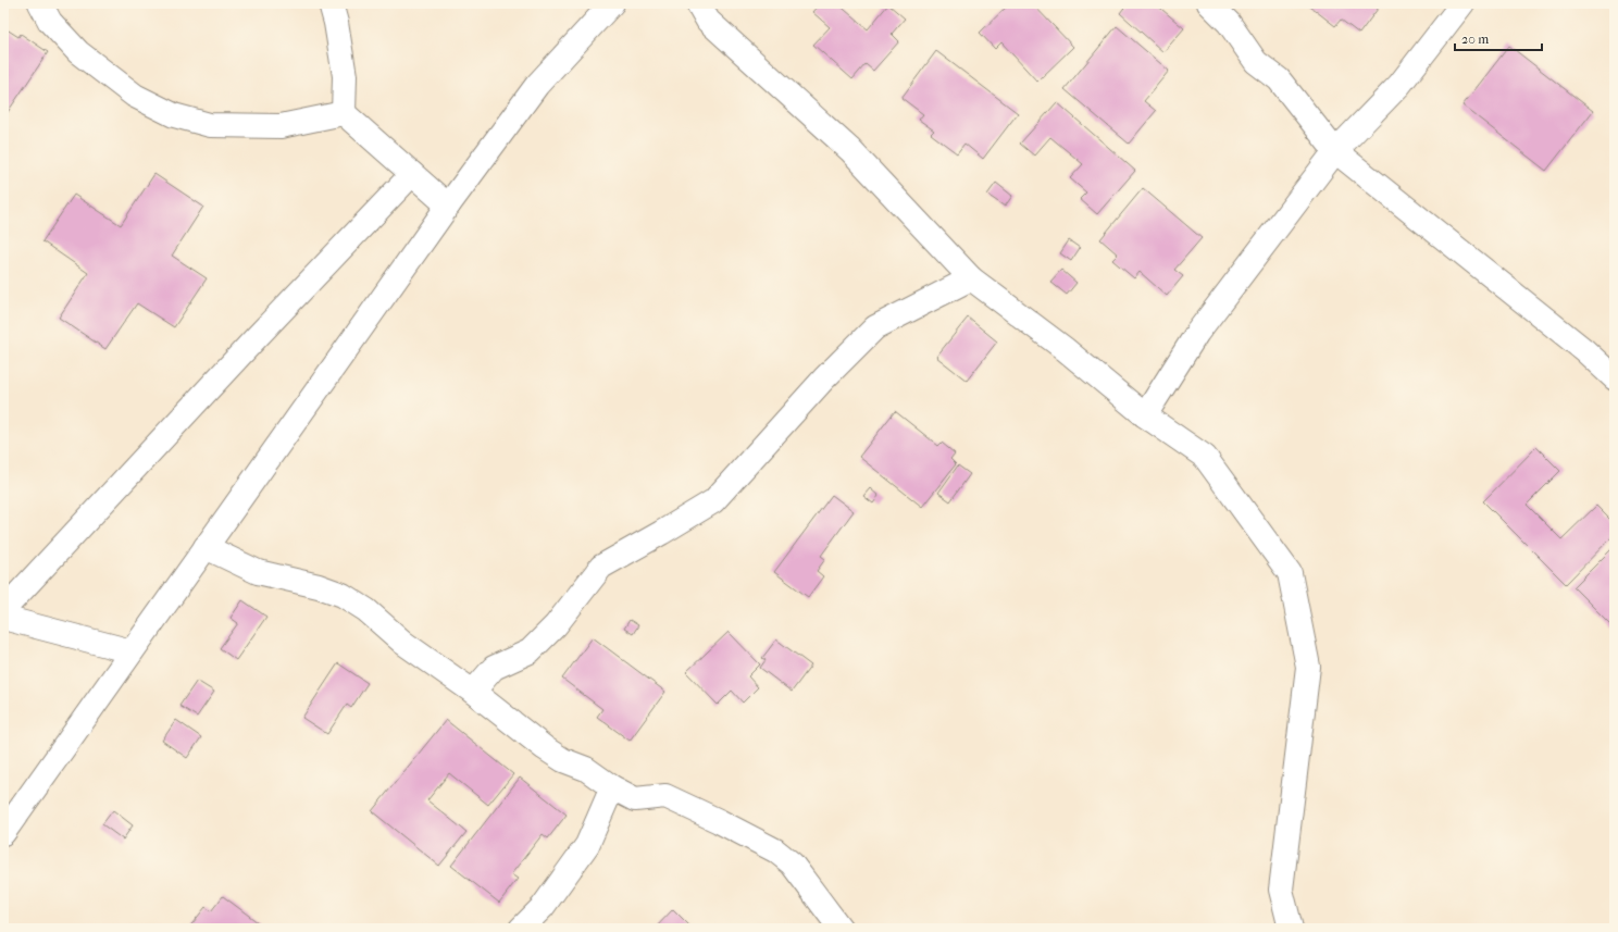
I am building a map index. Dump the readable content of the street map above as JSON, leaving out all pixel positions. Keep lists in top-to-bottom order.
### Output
{
  "scale_bar": "20 m"
}
